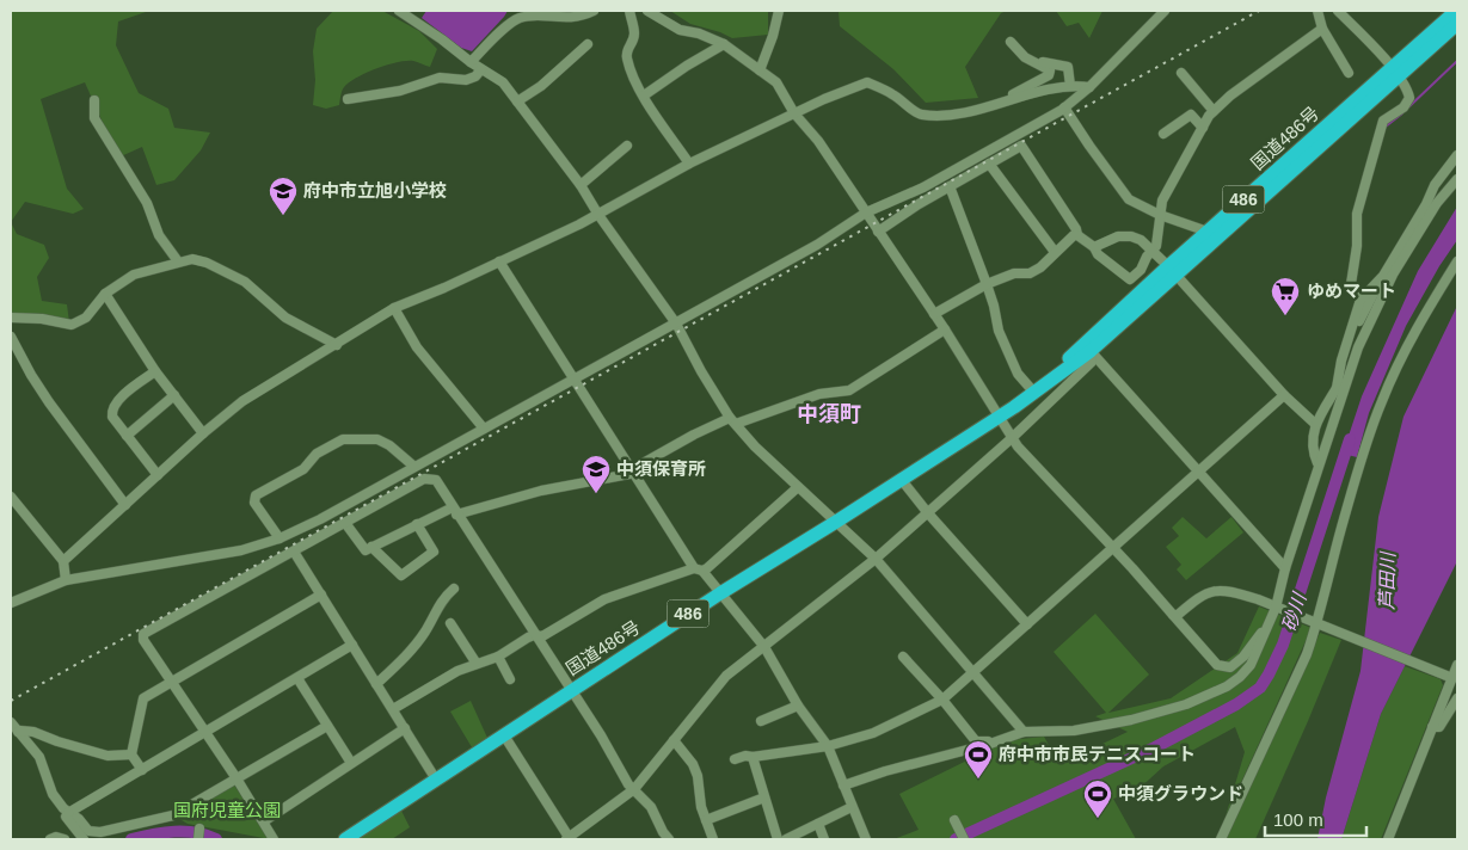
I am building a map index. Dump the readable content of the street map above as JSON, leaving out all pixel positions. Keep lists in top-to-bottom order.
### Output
{
  "streets": {
    "highway": ["国道486号", "486"]
  },
  "districts": ["中須町"],
  "water": ["芦田川", "砂川"],
  "parks": ["国府児童公園"],
  "places": {
    "school or university": ["府中市立旭小学校", "中須保育所"],
    "supermarket": ["ゆめマート"],
    "sports": ["府中市市民テニスコート", "中須グラウンド"]
  },
  "scale_bar": "100 m"
}
